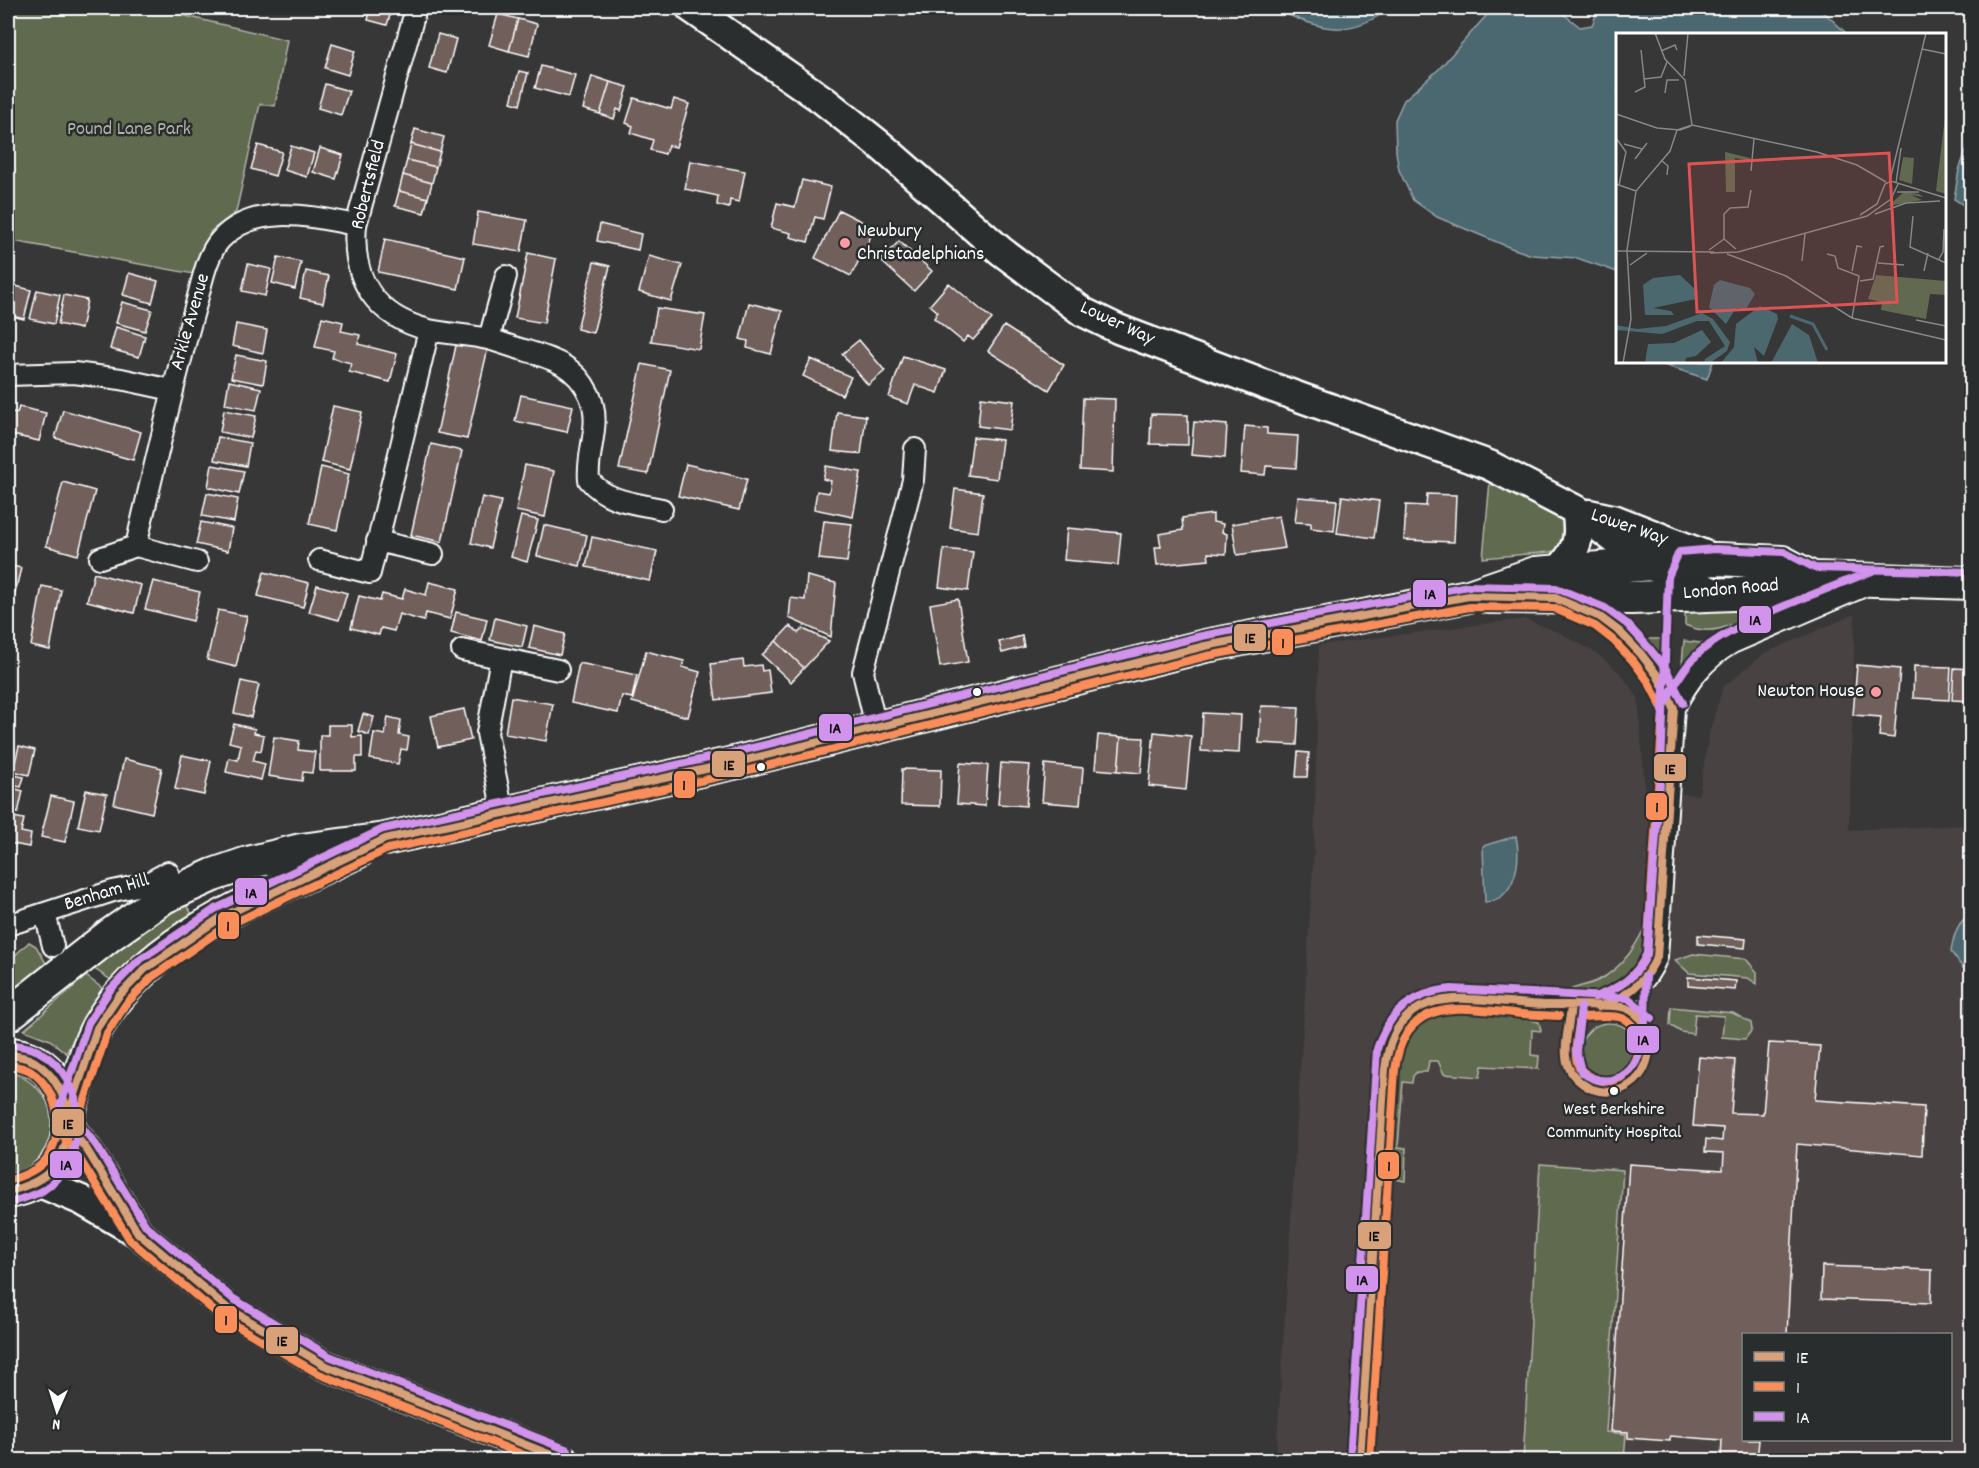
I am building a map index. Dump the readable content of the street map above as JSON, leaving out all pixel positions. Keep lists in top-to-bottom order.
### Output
{
  "streets": {
    "main road": ["London Road"],
    "street": [
      "Robertsfield",
      "Arkle Avenue",
      "Lower Way",
      "Benham Hill"
    ]
  },
  "crossings": [
    ["Robertsfield", "Arkle Avenue"],
    ["Lower Way", "London Road"]
  ],
  "parks": ["Pound Lane Park"],
  "places": ["Newbury Christadelphians", "Newton House", "West Berkshire Community Hospital"],
  "lines": ["transit line 1A", "transit line 1E", "transit line 1"],
  "legend": ["1E", "1", "1A"],
  "north": "bottom"
}
